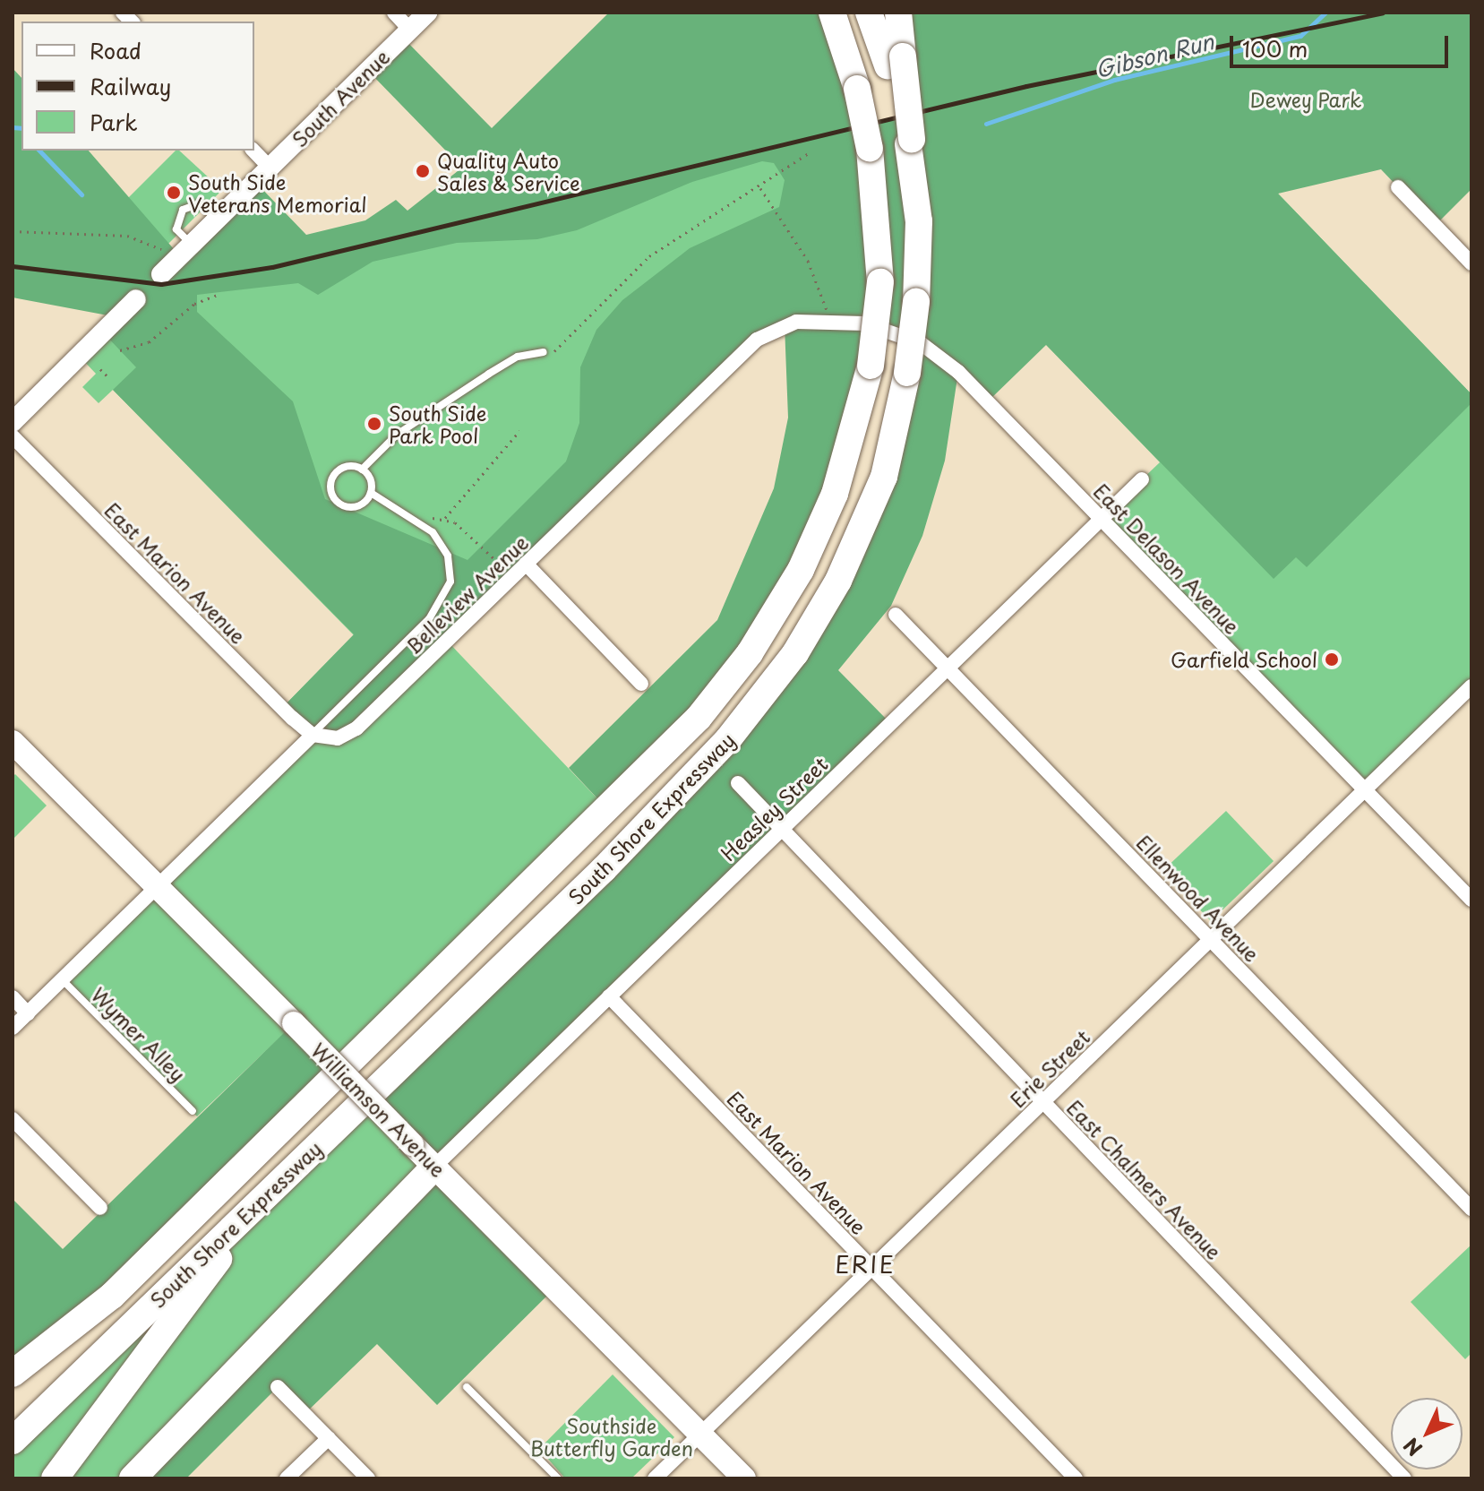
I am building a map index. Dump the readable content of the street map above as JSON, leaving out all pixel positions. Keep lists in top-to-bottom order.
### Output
{
  "streets": {
    "highway": ["South Shore Expressway"],
    "main road": ["South Avenue", "Williamson Avenue"],
    "street": [
      "East Delason Avenue",
      "East Marion Avenue",
      "Belleview Avenue",
      "Heasley Street",
      "Ellenwood Avenue",
      "Erie Street",
      "East Chalmers Avenue"
    ],
    "lane": ["Wymer Alley"]
  },
  "crossings": [
    ["East Delason Avenue", "Belleview Avenue"],
    ["East Delason Avenue", "Heasley Street"],
    ["East Delason Avenue", "Erie Street"],
    ["East Marion Avenue", "Belleview Avenue"],
    ["East Marion Avenue", "Heasley Street"],
    ["East Marion Avenue", "Erie Street"],
    ["Heasley Street", "Ellenwood Avenue"],
    ["Heasley Street", "Williamson Avenue"],
    ["Heasley Street", "East Chalmers Avenue"],
    ["Ellenwood Avenue", "Erie Street"],
    ["Erie Street", "Williamson Avenue"],
    ["Erie Street", "East Chalmers Avenue"]
  ],
  "districts": ["ERIE"],
  "water": ["Gibson Run"],
  "parks": ["Dewey Park", "Southside Butterfly Garden"],
  "places": [
    "Quality Auto Sales & Service",
    "South Side Veterans Memorial",
    "South Side Park Pool",
    "Garfield School"
  ],
  "legend": ["Road", "Railway", "Park"],
  "scale_bar": "100 m",
  "north": "bottom left"
}
